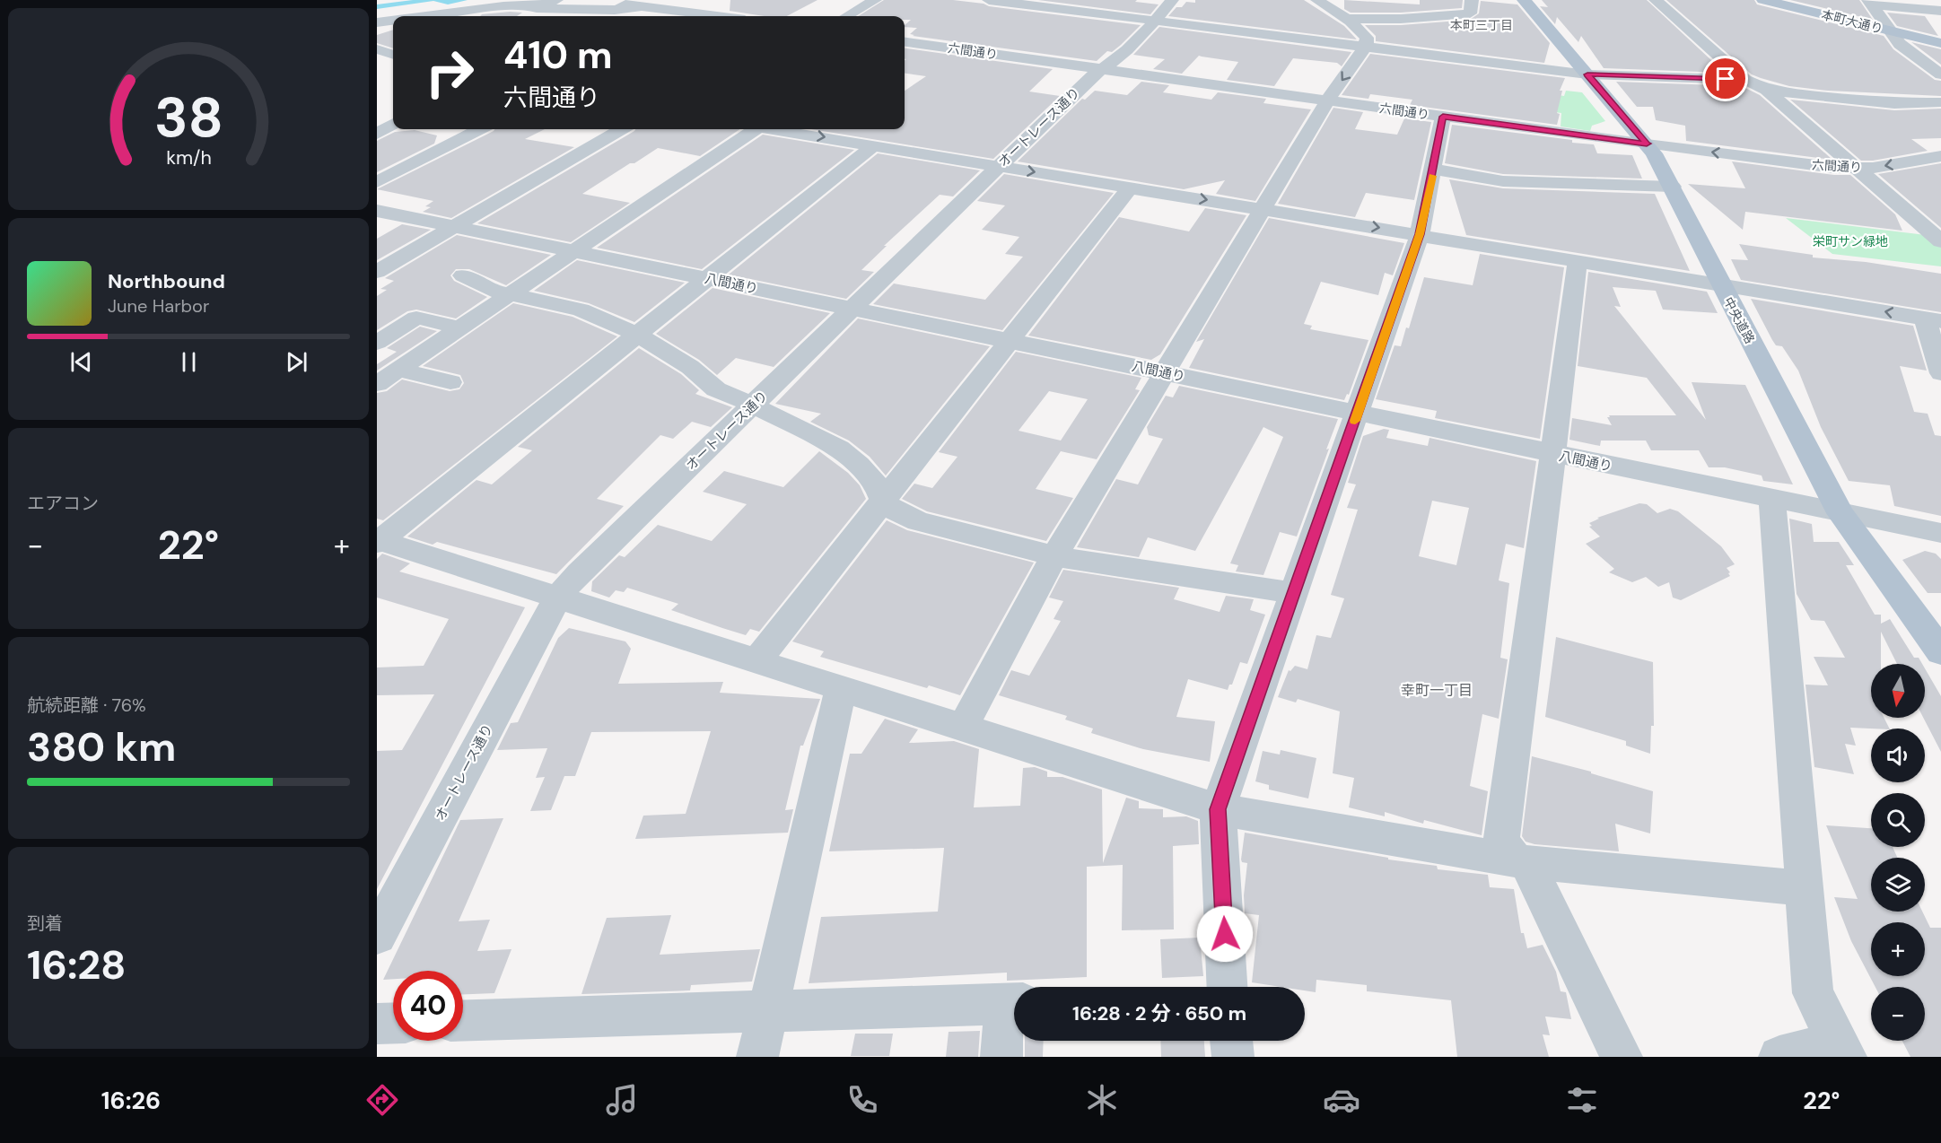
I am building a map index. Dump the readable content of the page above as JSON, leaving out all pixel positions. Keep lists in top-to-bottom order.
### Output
{
  "streets": {
    "main road": ["本町大通り", "中央道路"],
    "street": ["六間通り", "オートレース通り", "八間通り"]
  },
  "crossings": [
    ["六間通り", "オートレース通り"],
    ["六間通り", "中央道路"],
    ["オートレース通り", "八間通り"],
    ["八間通り", "中央道路"]
  ],
  "districts": ["本町三丁目", "幸町一丁目"],
  "parks": ["栄町サン緑地"],
  "north": "bottom",
  "page": {
    "turn": ["410 m", "六間通り"],
    "song": ["Northbound", "June Harbor"],
    "tile": [
      "エアコン",
      ["航続距離 · 76%", "380 km"],
      ["到着", "16:28"]
    ],
    "heat": ["−", "22°", "+"],
    "map_buttons": ["+", "−"],
    "limit": "40",
    "trip": "16:28 · 2 分 · 650 m",
    "tabs": ["16:26", "22°"],
    "gauge": ["38", "km/h"]
  }
}
